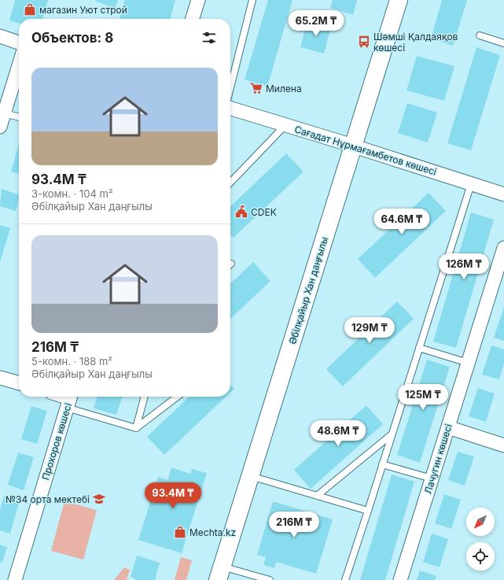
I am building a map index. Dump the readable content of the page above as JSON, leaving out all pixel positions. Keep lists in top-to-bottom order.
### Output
{
  "streets": {
    "street": [
      "Сағадат Нұрмағамбетов көшесі",
      "Әбілқайыр Хан даңғылы",
      "Прохоров көшесі",
      "Лачугин көшесі"
    ]
  },
  "crossings": [
    ["Сағадат Нұрмағамбетов көшесі", "Әбілқайыр Хан даңғылы"]
  ],
  "places": {
    "shop": ["магазин Уют строй", "Mechta.kz"],
    "bus stop": ["Шәмші Қалдаяқов көшесі"],
    "supermarket": ["Милена"],
    "public building": ["CDEK"],
    "school or university": ["№34 орта мектебі"]
  },
  "north": "bottom left",
  "page": {
    "price": [
      "65.2M ₸",
      "64.6M ₸",
      "126M ₸",
      "129M ₸",
      "125M ₸",
      "48.6M ₸",
      "93.4M ₸",
      "216M ₸"
    ],
    "heading": "Объектов: 8",
    "list": [
      {
        "name": "93.4M ₸",
        "note": "3-комн. · 104 m² · Әбілқайыр Хан даңғылы"
      },
      {
        "name": "216M ₸",
        "note": "5-комн. · 188 m² · Әбілқайыр Хан даңғылы"
      }
    ]
  }
}
